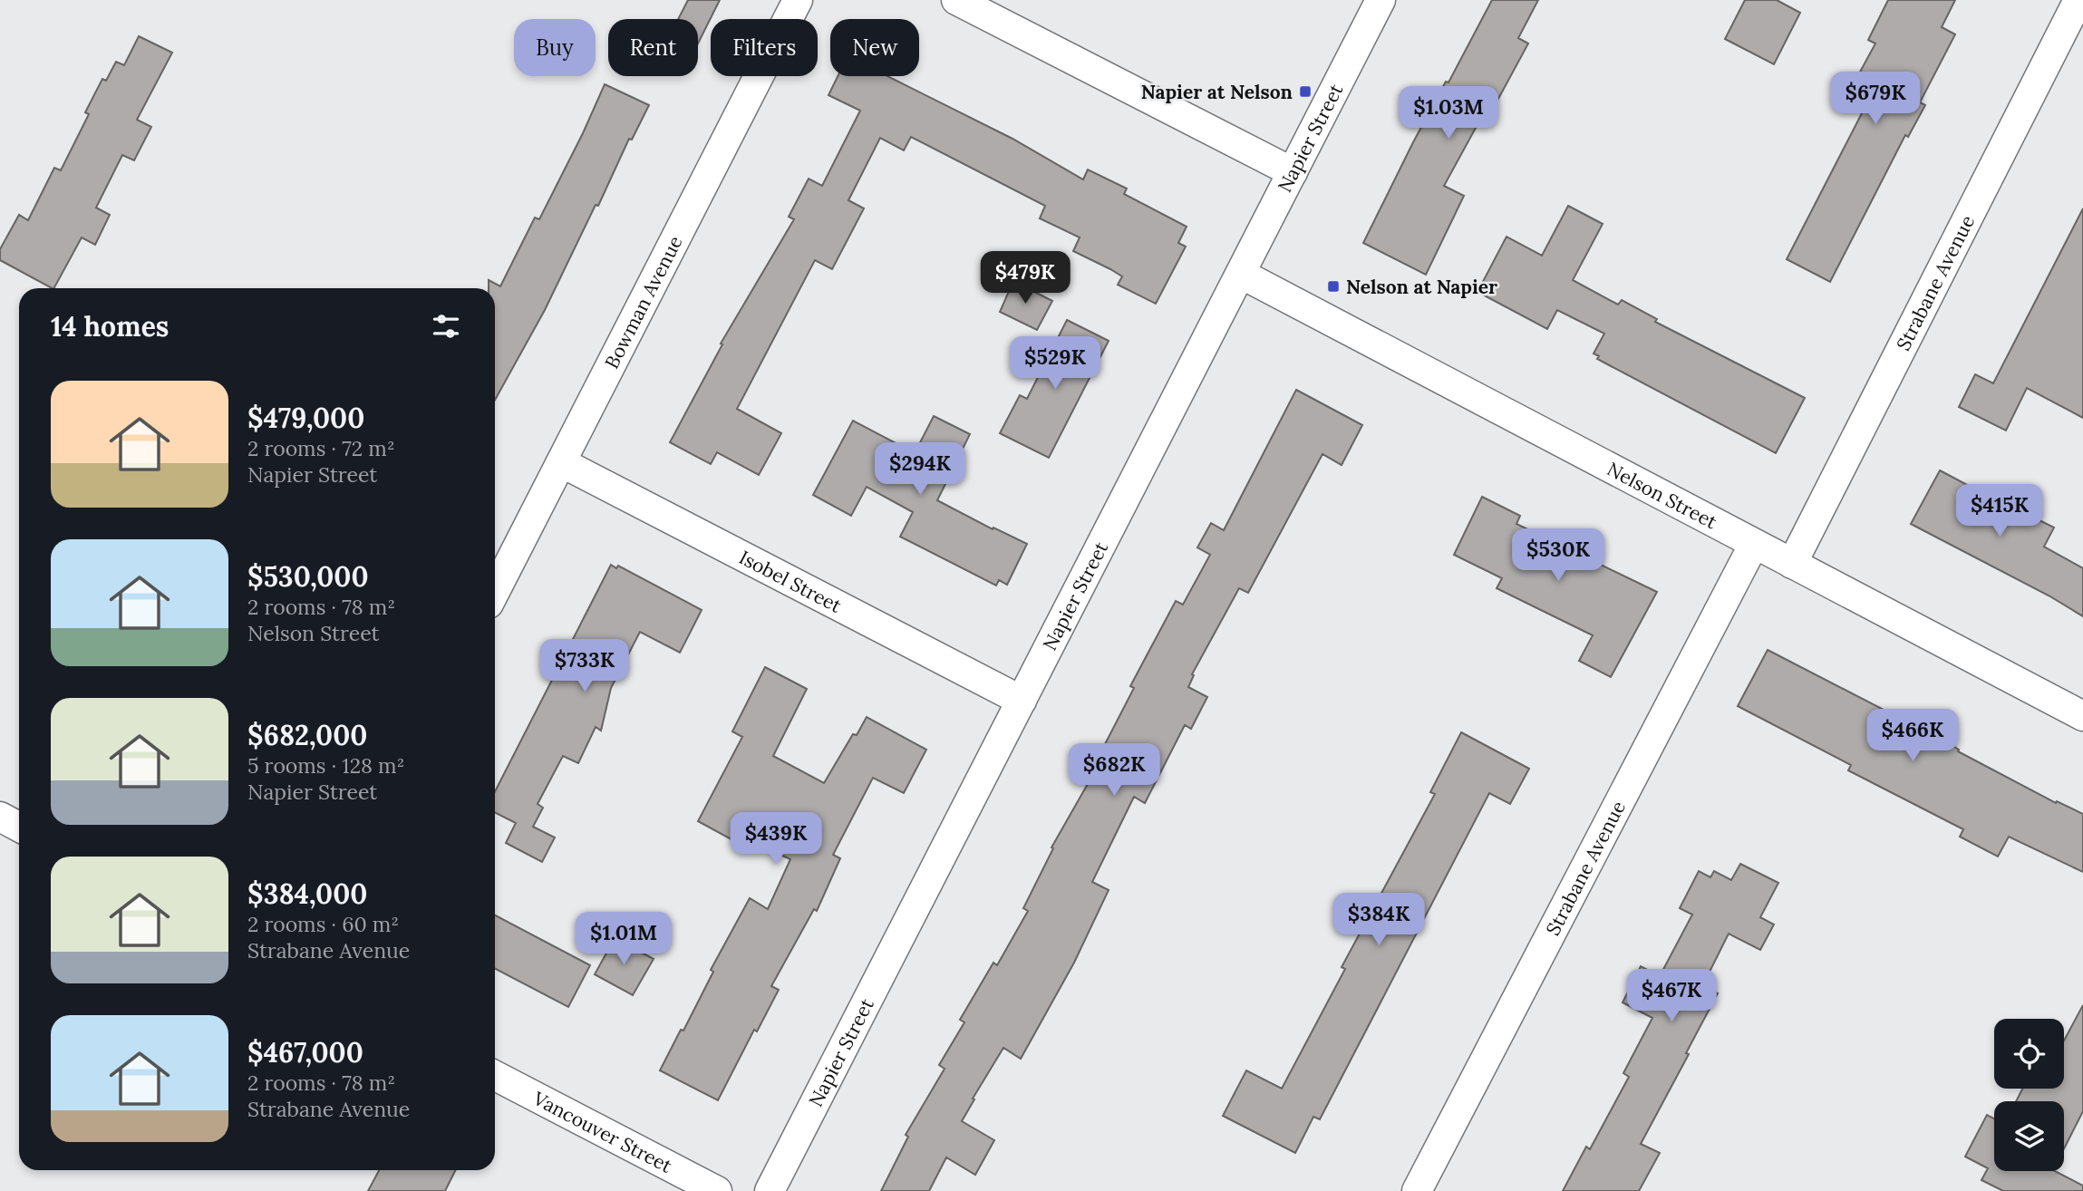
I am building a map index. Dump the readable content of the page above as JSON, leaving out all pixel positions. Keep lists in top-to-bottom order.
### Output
{
  "streets": {
    "street": [
      "Napier Street",
      "Strabane Avenue",
      "Bowman Avenue",
      "Nelson Street",
      "Isobel Street",
      "Vancouver Street"
    ]
  },
  "crossings": [
    ["Napier Street", "Nelson Street"],
    ["Napier Street", "Isobel Street"],
    ["Strabane Avenue", "Nelson Street"],
    ["Bowman Avenue", "Isobel Street"]
  ],
  "places": {
    "transit": ["Napier at Nelson", "Nelson at Napier"]
  },
  "page": {
    "chip": [
      "Buy",
      "Rent",
      "Filters",
      "New"
    ],
    "price": [
      "$679K",
      "$1.03M",
      "$479K",
      "$529K",
      "$294K",
      "$415K",
      "$530K",
      "$733K",
      "$466K",
      "$682K",
      "$439K",
      "$384K",
      "$1.01M",
      "$467K"
    ],
    "heading": "14 homes",
    "list": [
      {
        "name": "$479,000",
        "note": "2 rooms · 72 m² · Napier Street"
      },
      {
        "name": "$530,000",
        "note": "2 rooms · 78 m² · Nelson Street"
      },
      {
        "name": "$682,000",
        "note": "5 rooms · 128 m² · Napier Street"
      },
      {
        "name": "$384,000",
        "note": "2 rooms · 60 m² · Strabane Avenue"
      },
      {
        "name": "$467,000",
        "note": "2 rooms · 78 m² · Strabane Avenue"
      }
    ]
  }
}
